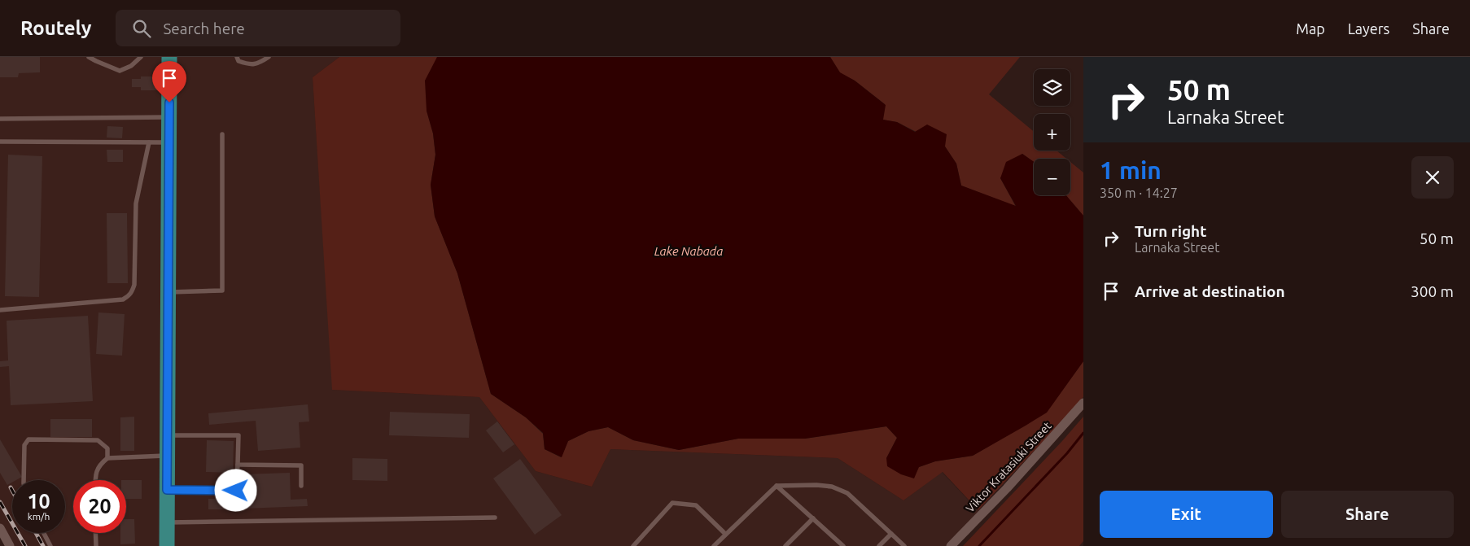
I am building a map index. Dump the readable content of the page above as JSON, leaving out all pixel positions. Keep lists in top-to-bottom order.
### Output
{
  "streets": {
    "street": ["Viktor Kratasiuki Street"]
  },
  "water": ["Lake Nabada"],
  "page": {
    "header": "Routely",
    "search": "Search here",
    "nav": ["Map", "Layers", "Share"],
    "turn": ["50 m", "Larnaka Street"],
    "map_buttons": ["+", "−"],
    "heading": ["1 min", "350 m · 14:27"],
    "list": [
      {
        "name": "Turn right",
        "note": "Larnaka Street",
        "value": "50 m"
      },
      {
        "name": "Arrive at destination",
        "value": "300 m"
      }
    ],
    "speed": "10 km/h",
    "limit": "20",
    "buttons": ["Exit", "Share"]
  }
}
